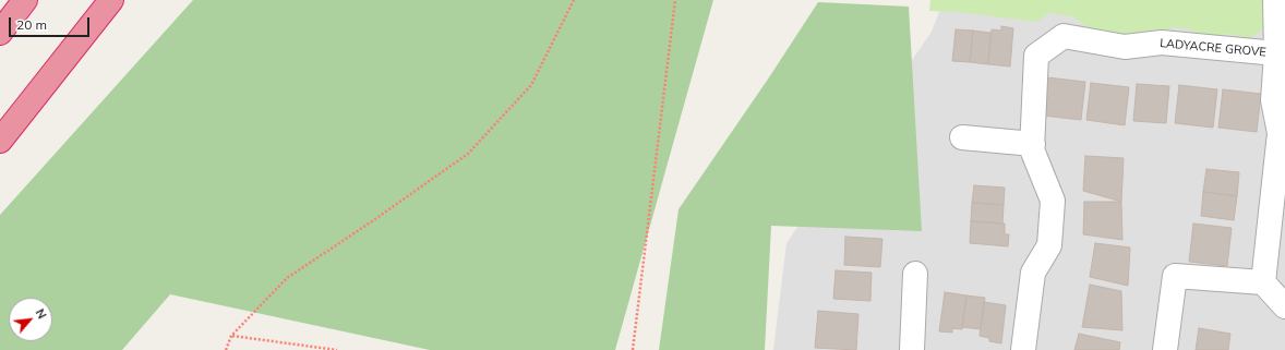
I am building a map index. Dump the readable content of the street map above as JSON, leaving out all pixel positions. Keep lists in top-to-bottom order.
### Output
{
  "streets": {
    "street": ["LADYACRE GROVE"]
  },
  "scale_bar": "20 m",
  "north": "top right"
}
